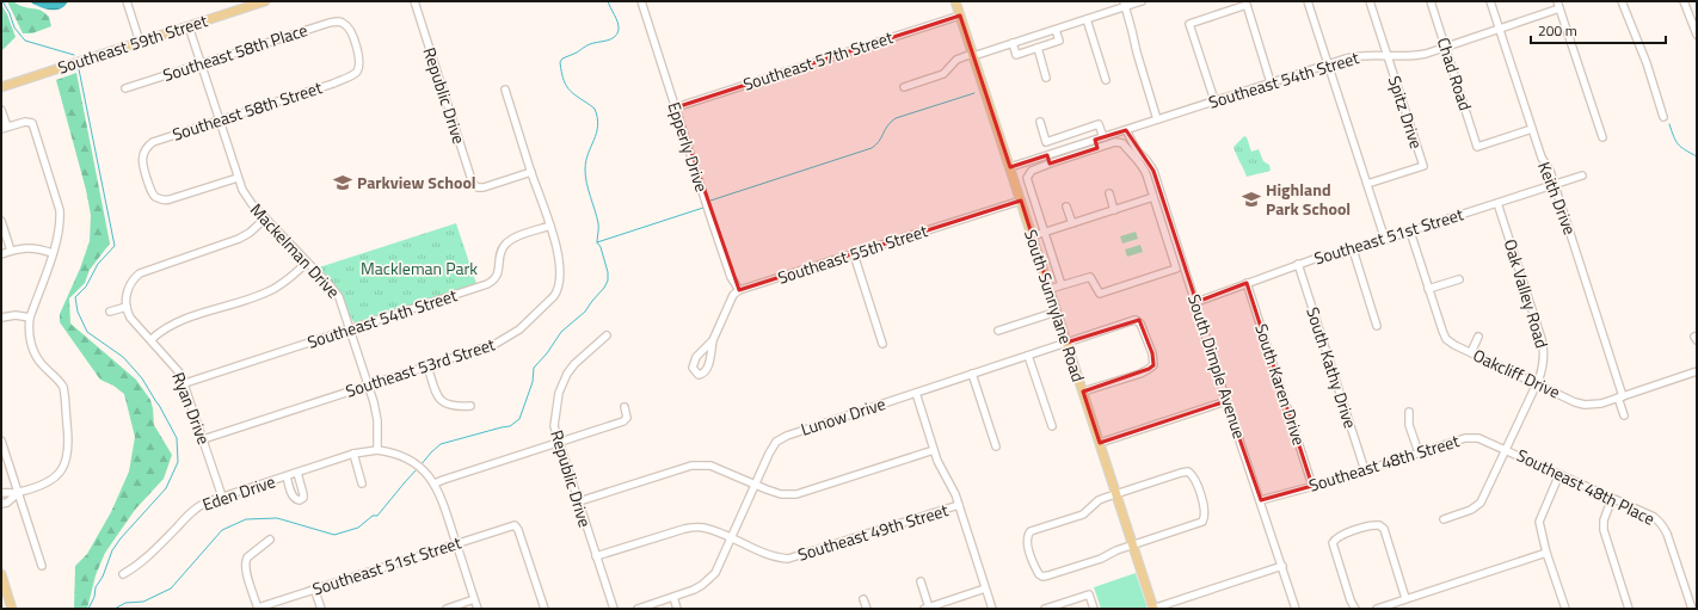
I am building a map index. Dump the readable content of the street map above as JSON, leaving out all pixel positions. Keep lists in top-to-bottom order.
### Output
{
  "streets": {
    "main road": ["Southeast 59th Street", "South Sunnylane Road"],
    "street": [
      "Southeast 58th Place",
      "Southeast 57th Street",
      "Chad Road",
      "Southeast 54th Street",
      "Republic Drive",
      "Southeast 58th Street",
      "Spitz Drive",
      "Epperly Drive",
      "Keith Drive",
      "Southeast 51st Street",
      "Mackelman Drive",
      "Southeast 55th Street",
      "Oak Valley Road",
      "South Dimple Avenue",
      "Southeast 53rd Street",
      "South Kathy Drive",
      "Oakcliff Drive",
      "South Karen Drive",
      "Ryan Drive",
      "Lunow Drive",
      "Southeast 48th Street",
      "Southeast 48th Place",
      "Eden Drive",
      "Southeast 49th Street"
    ]
  },
  "crossings": [
    ["Southeast 59th Street", "Mackelman Drive"],
    ["Southeast 58th Place", "Southeast 58th Street"],
    ["Southeast 58th Place", "Mackelman Drive"],
    ["Southeast 57th Street", "Epperly Drive"],
    ["Southeast 57th Street", "South Sunnylane Road"],
    ["Chad Road", "Southeast 54th Street"],
    ["Chad Road", "Keith Drive"],
    ["Southeast 54th Street", "Spitz Drive"],
    ["Southeast 54th Street", "Keith Drive"],
    ["Southeast 54th Street", "Mackelman Drive"],
    ["Southeast 54th Street", "South Sunnylane Road"],
    ["Southeast 54th Street", "South Dimple Avenue"],
    ["Southeast 54th Street", "Southeast 53rd Street"],
    ["Southeast 54th Street", "Ryan Drive"],
    ["Republic Drive", "Southeast 53rd Street"],
    ["Republic Drive", "Southeast 49th Street"],
    ["Southeast 58th Street", "Mackelman Drive"],
    ["Epperly Drive", "Southeast 55th Street"],
    ["Keith Drive", "Southeast 51st Street"],
    ["Keith Drive", "Oakcliff Drive"],
    ["Southeast 51st Street", "Oak Valley Road"],
    ["Southeast 51st Street", "South Dimple Avenue"],
    ["Southeast 51st Street", "South Kathy Drive"],
    ["Southeast 51st Street", "Oakcliff Drive"],
    ["Southeast 51st Street", "South Karen Drive"],
    ["Mackelman Drive", "Southeast 53rd Street"],
    ["Mackelman Drive", "Eden Drive"],
    ["Southeast 55th Street", "South Sunnylane Road"],
    ["Oak Valley Road", "Oakcliff Drive"],
    ["Oak Valley Road", "Southeast 48th Street"],
    ["Oak Valley Road", "Southeast 48th Place"],
    ["South Sunnylane Road", "Lunow Drive"],
    ["South Dimple Avenue", "Southeast 48th Street"],
    ["Southeast 53rd Street", "Ryan Drive"],
    ["South Kathy Drive", "Southeast 48th Street"],
    ["South Karen Drive", "Southeast 48th Street"],
    ["Ryan Drive", "Eden Drive"],
    ["Lunow Drive", "Southeast 49th Street"],
    ["Southeast 48th Street", "Southeast 48th Place"]
  ],
  "parks": ["Mackleman Park"],
  "places": {
    "school or university": ["Parkview School", "Highland Park School"]
  },
  "scale_bar": "200 m"
}
